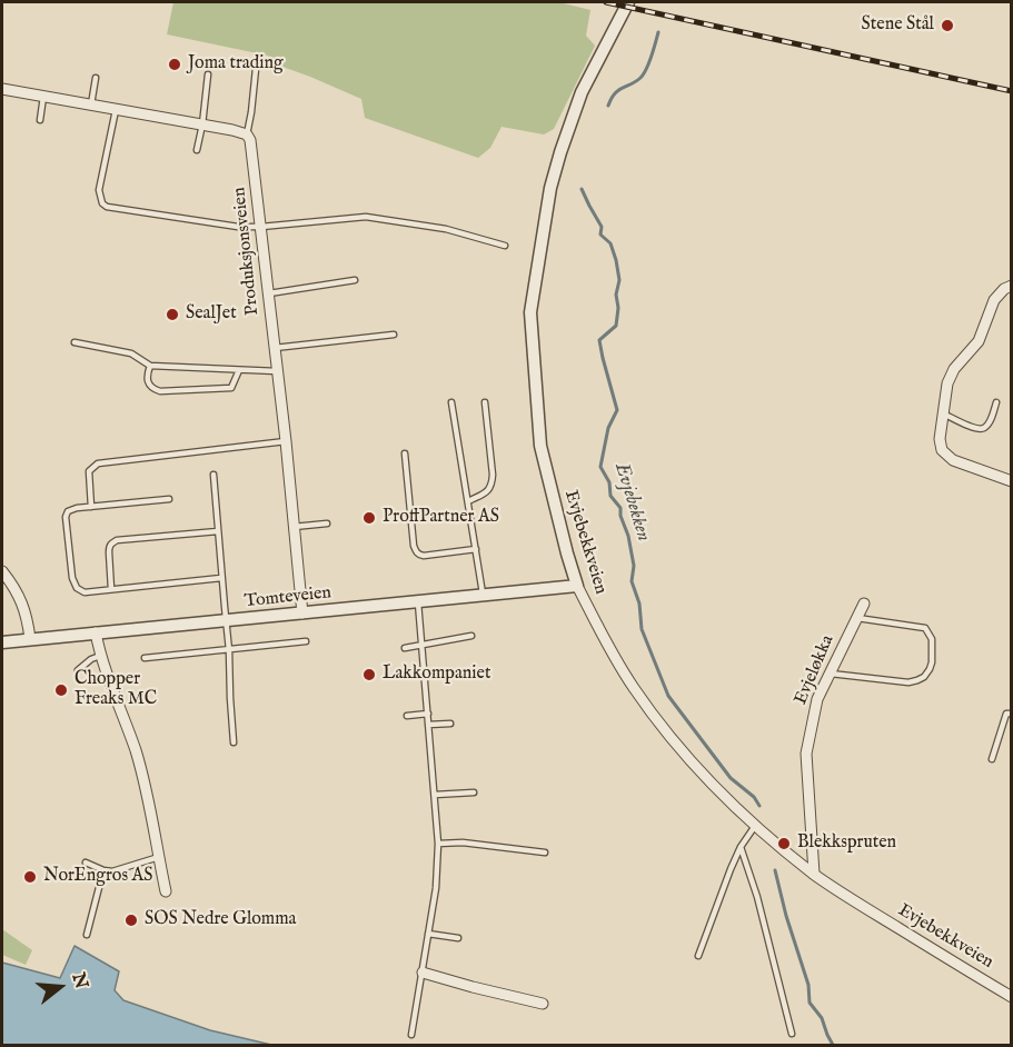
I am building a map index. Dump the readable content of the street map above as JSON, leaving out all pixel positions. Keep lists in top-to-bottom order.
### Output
{
  "streets": {
    "street": [
      "Produksjonsveien",
      "Evjebekkveien",
      "Tomteveien",
      "Evjeløkka"
    ]
  },
  "crossings": [
    ["Produksjonsveien", "Tomteveien"],
    ["Evjebekkveien", "Tomteveien"],
    ["Evjebekkveien", "Evjeløkka"]
  ],
  "water": ["Evjebekken"],
  "places": [
    "Stene Stål",
    "Joma trading",
    "SealJet",
    "ProffPartner AS",
    "Lakkompaniet",
    "Chopper Freaks MC",
    "Blekkspruten",
    "NorEngros AS",
    "SOS Nedre Glomma"
  ],
  "north": "right"
}
